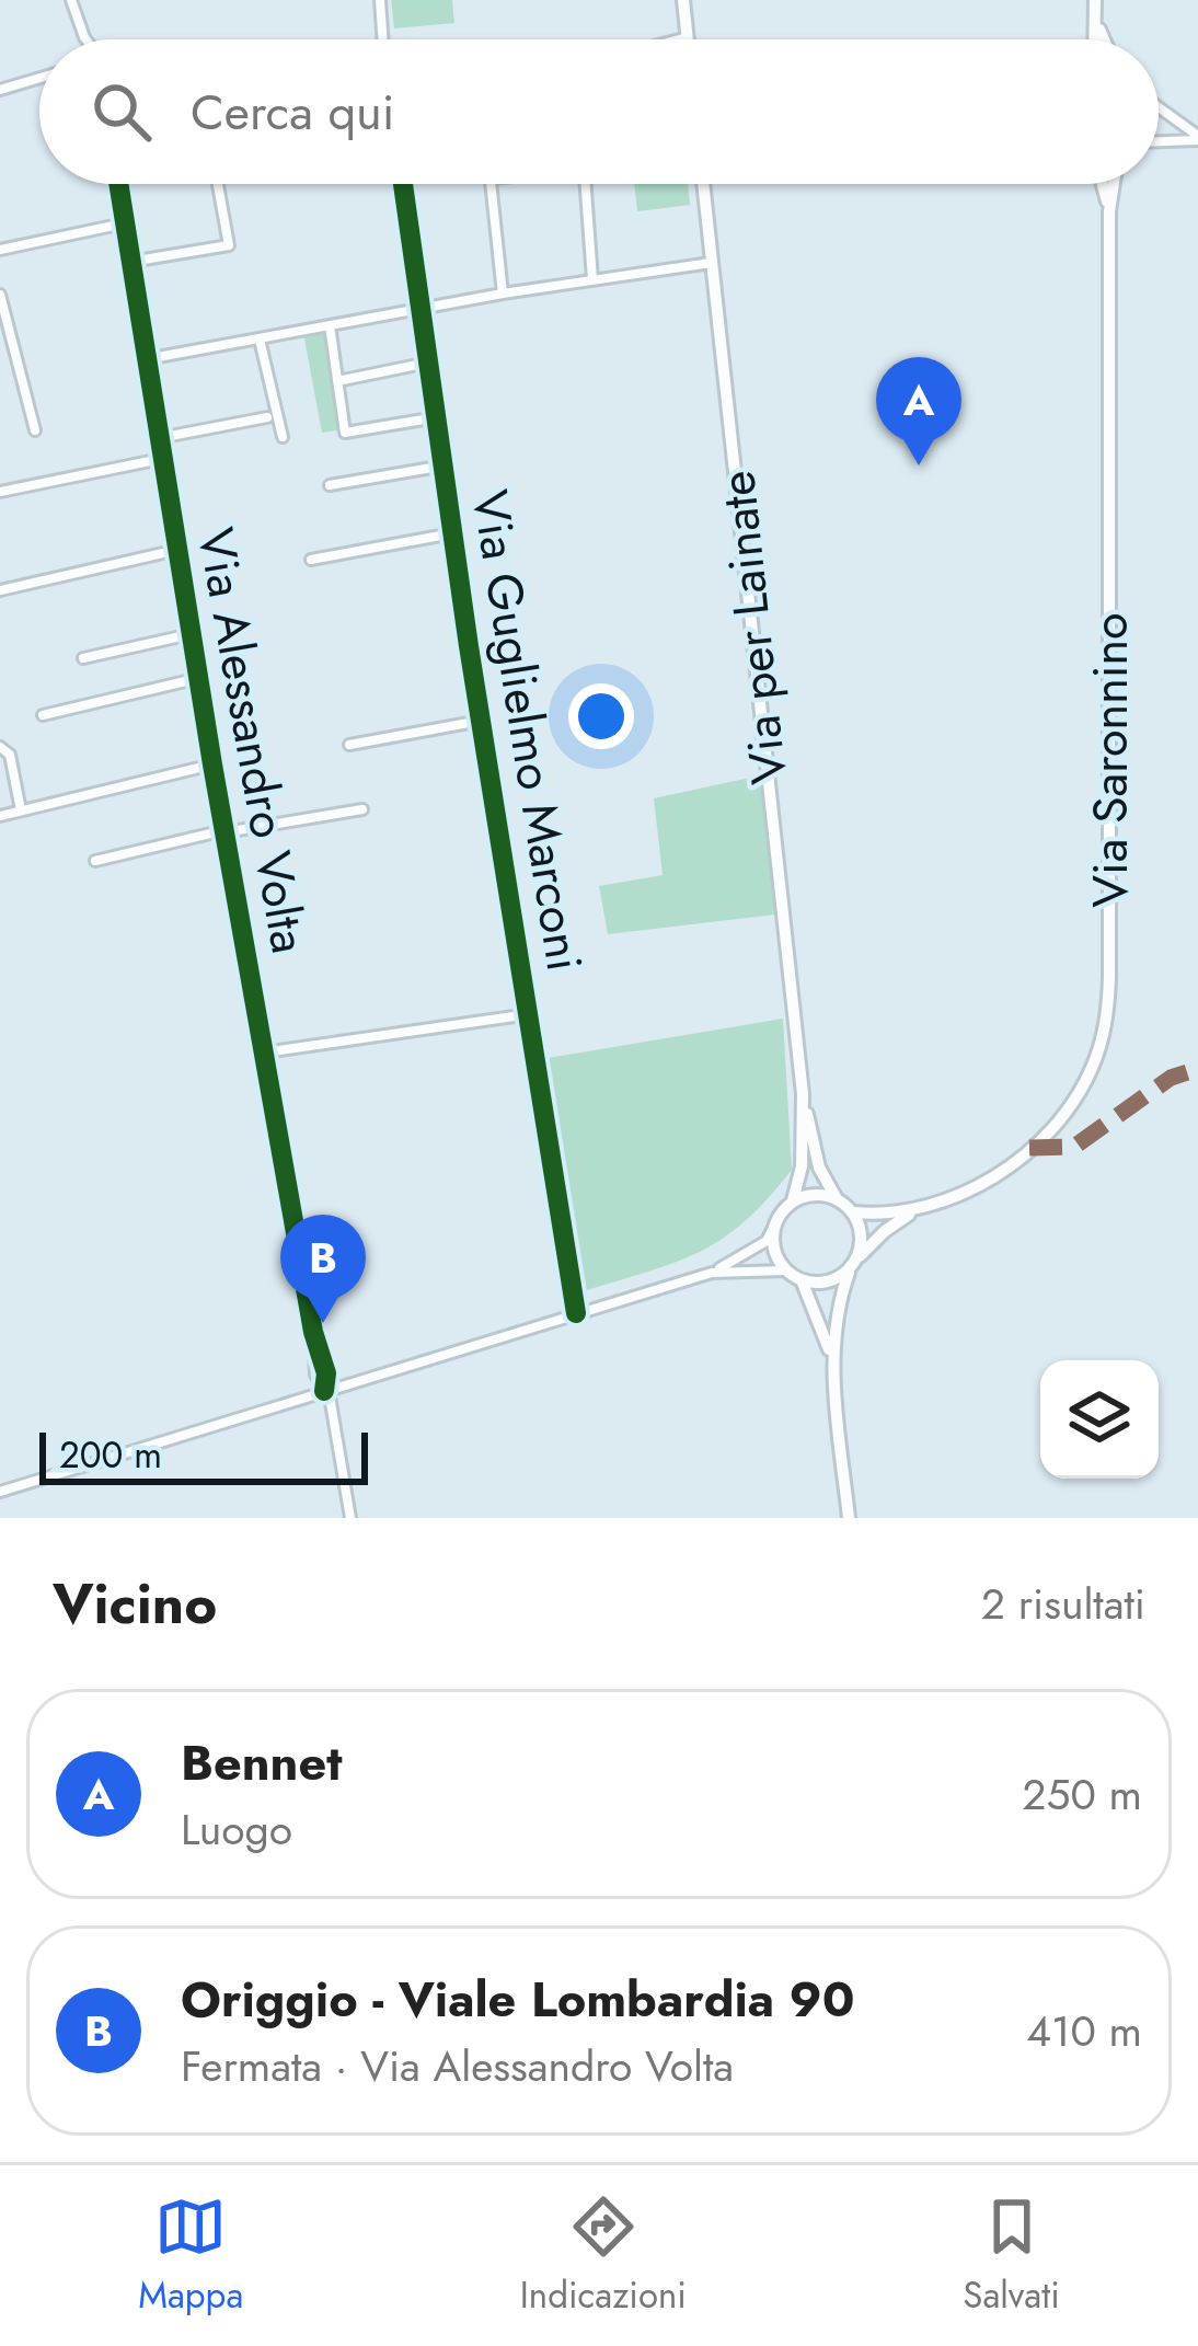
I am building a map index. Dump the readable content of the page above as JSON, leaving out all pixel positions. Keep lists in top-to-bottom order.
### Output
{
  "streets": {
    "main road": ["Via per Lainate", "Via Saronnino"],
    "street": ["Via Guglielmo Marconi", "Via Alessandro Volta"]
  },
  "crossings": [
    ["Via per Lainate", "Via Saronnino"]
  ],
  "scale_bar": "200 m",
  "page": {
    "search": "Cerca qui",
    "pins": ["A", "B"],
    "scale": "200 m",
    "heading": ["Vicino", "2 risultati"],
    "list": [
      {
        "mark": "A",
        "name": "Bennet",
        "note": "Luogo",
        "value": "250 m"
      },
      {
        "mark": "B",
        "name": "Origgio - Viale Lombardia 90",
        "note": "Fermata · Via Alessandro Volta",
        "value": "410 m"
      }
    ],
    "nav": ["Mappa", "Indicazioni", "Salvati"]
  }
}
